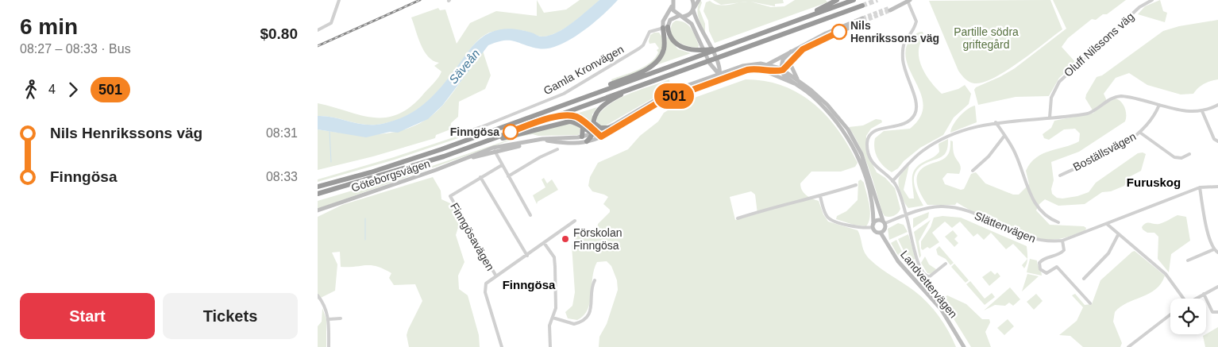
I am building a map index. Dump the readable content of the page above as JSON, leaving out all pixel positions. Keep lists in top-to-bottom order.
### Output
{
  "streets": {
    "street": [
      "Oluff Nilssons väg",
      "Gamla Kronvägen",
      "Boställsvägen",
      "Göteborgsvägen",
      "Slättenvägen",
      "Finngösavägen",
      "Landvettervägen"
    ]
  },
  "crossings": [
    ["Slättenvägen", "Landvettervägen"]
  ],
  "districts": ["Furuskog", "Finngösa"],
  "water": ["Säveån"],
  "parks": ["Partille södra griftegård"],
  "places": ["Nils Henrikssons väg", "Finngösa", "Förskolan Finngösa"],
  "lines": ["bus line 501"],
  "page": {
    "heading": ["6 min", "08:27 – 08:33 · Bus", "$0.80"],
    "on_map": "501",
    "legs": ["4", "501"],
    "list": [
      {
        "name": "Nils Henrikssons väg",
        "value": "08:31"
      },
      {
        "name": "Finngösa",
        "value": "08:33"
      }
    ],
    "buttons": ["Start", "Tickets"]
  }
}
